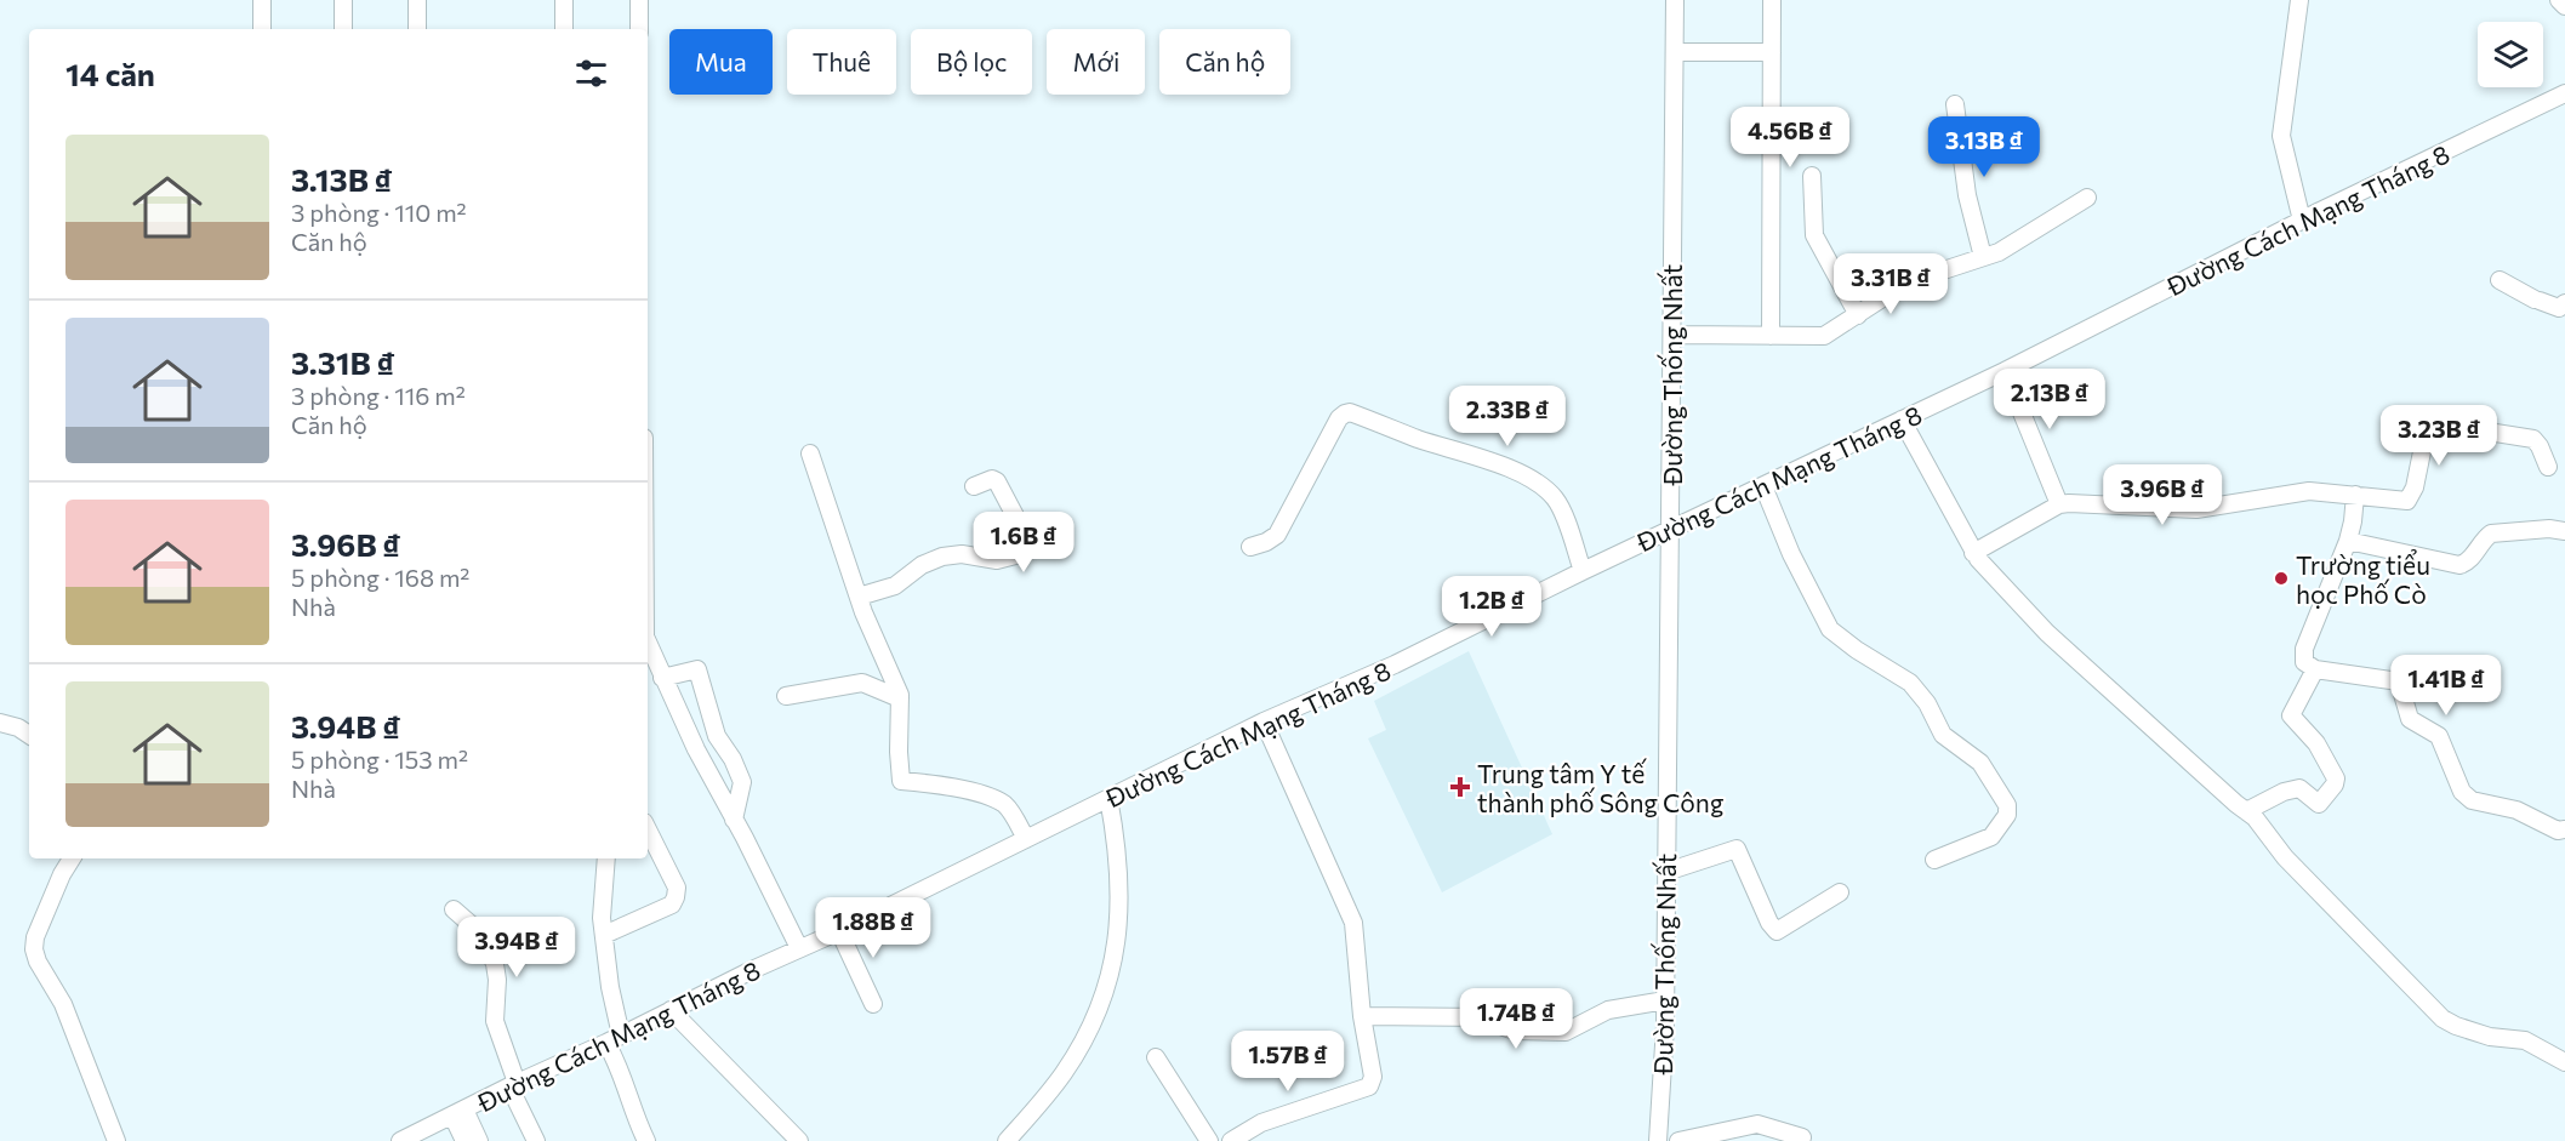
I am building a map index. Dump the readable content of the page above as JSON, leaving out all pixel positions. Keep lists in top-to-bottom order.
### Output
{
  "streets": {
    "street": ["Đường Cách Mạng Tháng 8", "Đường Thống Nhất"]
  },
  "crossings": [
    ["Đường Cách Mạng Tháng 8", "Đường Thống Nhất"]
  ],
  "places": {
    "other": ["Trường tiểu học Phố Cò"],
    "health": ["Trung tâm Y tế thành phố Sông Công"]
  },
  "page": {
    "chip": [
      "Mua",
      "Thuê",
      "Bộ lọc",
      "Mới",
      "Căn hộ"
    ],
    "heading": "14 căn",
    "price": [
      "4.56B ₫",
      "3.13B ₫",
      "3.31B ₫",
      "2.13B ₫",
      "2.33B ₫",
      "3.23B ₫",
      "3.96B ₫",
      "1.6B ₫",
      "1.2B ₫",
      "1.41B ₫",
      "1.88B ₫",
      "3.94B ₫",
      "1.74B ₫",
      "1.57B ₫"
    ],
    "list": [
      {
        "name": "3.13B ₫",
        "note": "3 phòng · 110 m² · Căn hộ"
      },
      {
        "name": "3.31B ₫",
        "note": "3 phòng · 116 m² · Căn hộ"
      },
      {
        "name": "3.96B ₫",
        "note": "5 phòng · 168 m² · Nhà"
      },
      {
        "name": "3.94B ₫",
        "note": "5 phòng · 153 m² · Nhà"
      }
    ]
  }
}
